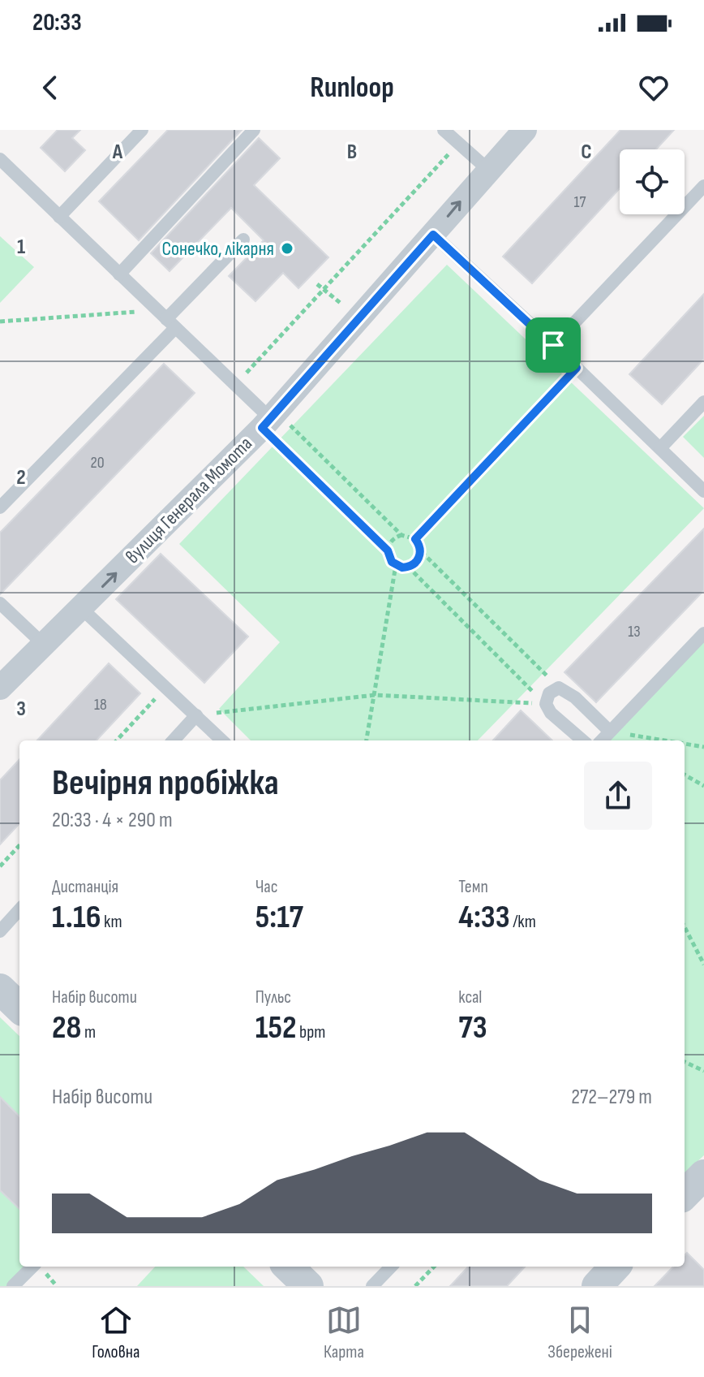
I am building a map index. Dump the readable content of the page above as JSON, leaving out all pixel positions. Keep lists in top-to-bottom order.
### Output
{
  "streets": {
    "street": ["вулиця Генерала Момота"]
  },
  "one_way": ["вулиця Генерала Момота"],
  "places": ["Сонечко, лікарня"],
  "house_numbers": [
    "17",
    "20",
    "13",
    "18"
  ],
  "page": {
    "status": "20:33",
    "header": "Runloop",
    "heading": ["Вечірня пробіжка", "20:33 · 4 × 290 m"],
    "stats": [
      ["Дистанція", "1.16 km"],
      ["Час", "5:17"],
      ["Темп", "4:33 /km"],
      ["Набір висоти", "28 m"],
      ["Пульс", "152 bpm"],
      ["kcal", "73"]
    ],
    "chart": ["Набір висоти", "272–279 m"],
    "tabs": ["Головна", "Карта", "Збережені"]
  },
  "grid": {
    "columns": ["A", "B", "C"],
    "rows": ["1", "2", "3"]
  }
}
